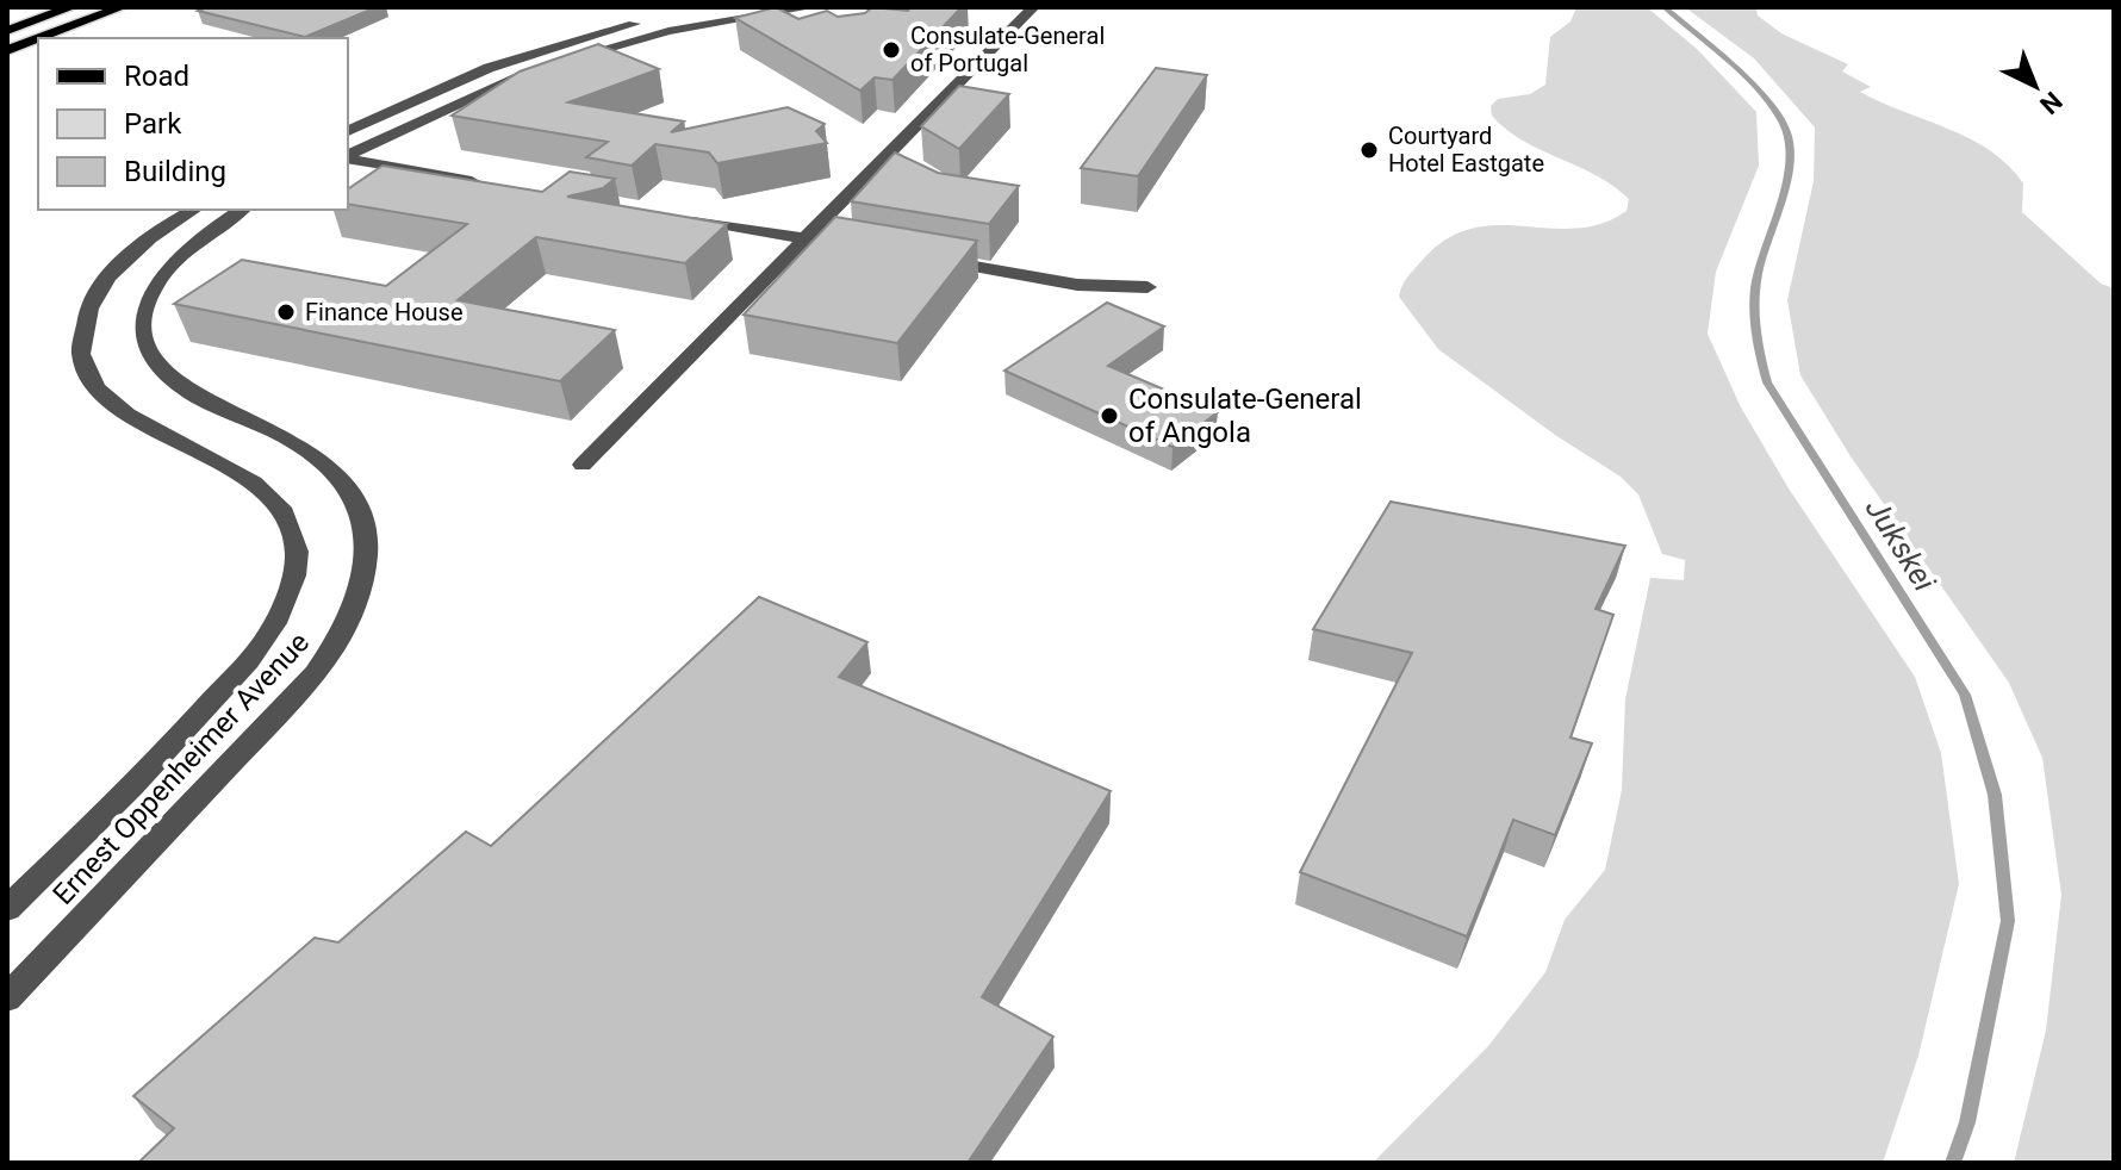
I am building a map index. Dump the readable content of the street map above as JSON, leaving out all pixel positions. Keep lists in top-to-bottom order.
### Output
{
  "streets": {
    "street": ["Ernest Oppenheimer Avenue"]
  },
  "water": ["Jukskei"],
  "places": [
    "Consulate-General of Portugal",
    "Courtyard Hotel Eastgate",
    "Finance House",
    "Consulate-General of Angola"
  ],
  "legend": ["Road", "Park", "Building"],
  "north": "bottom right"
}
